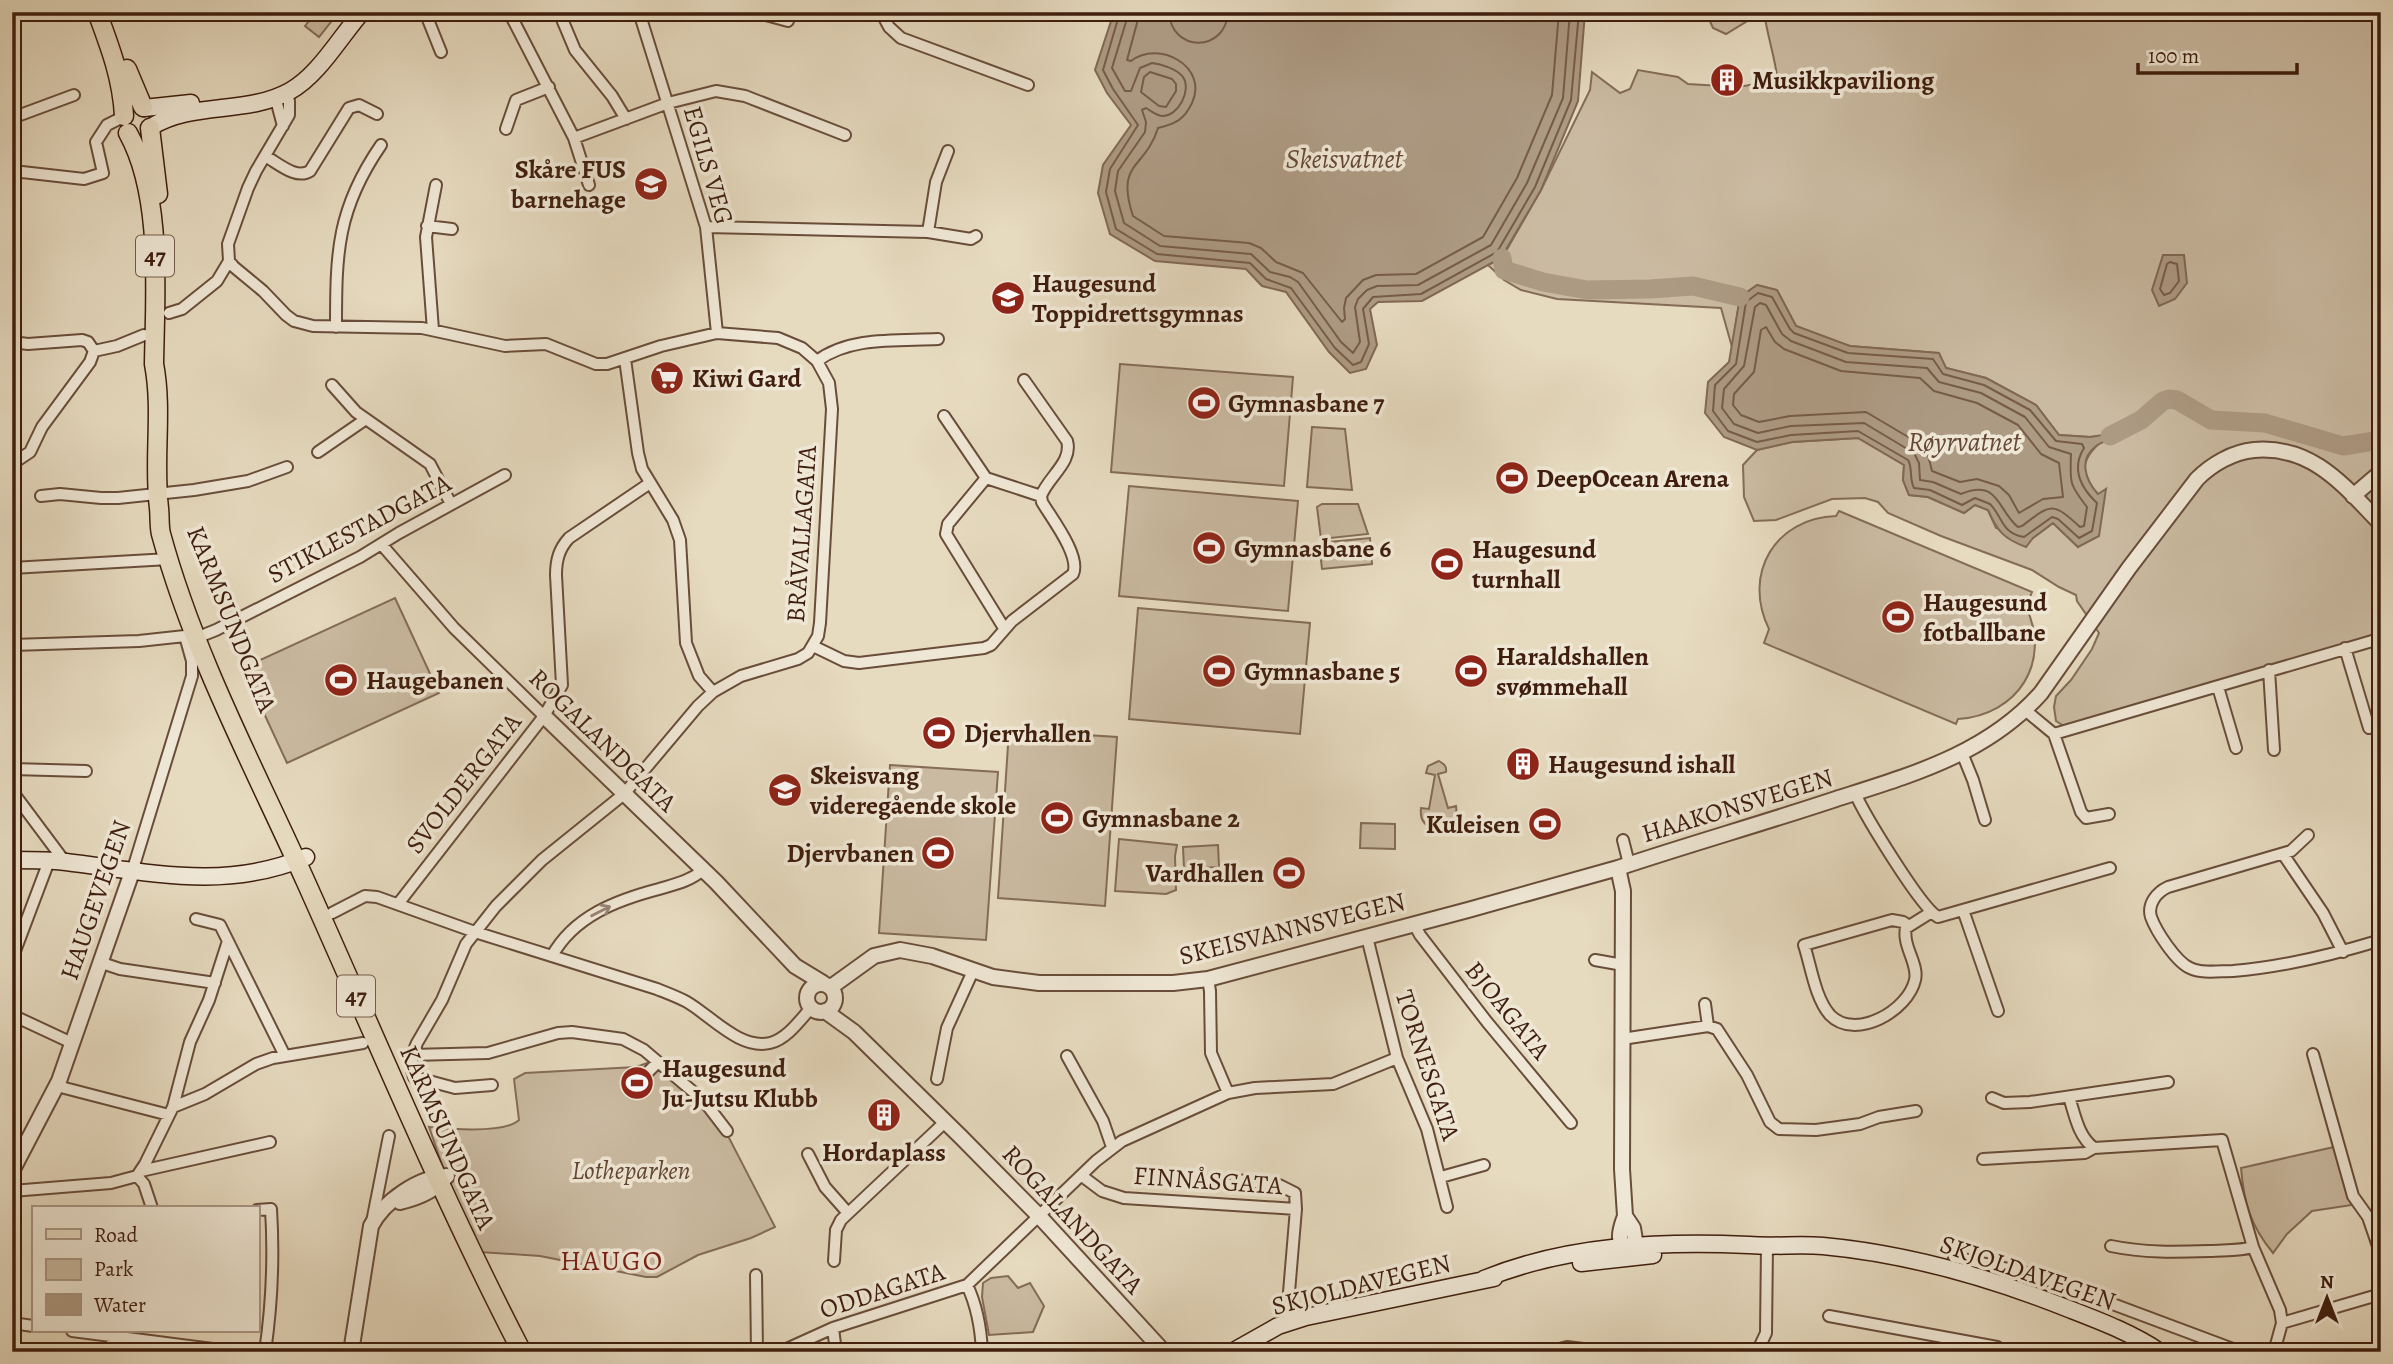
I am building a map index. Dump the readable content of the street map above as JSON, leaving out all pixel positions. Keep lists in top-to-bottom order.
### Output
{
  "streets": {
    "main road": ["47", "KARMSUNDGATA", "SKJOLDAVEGEN"],
    "street": [
      "EGILS VEG",
      "STIKLESTADGATA",
      "BRÅVALLAGATA",
      "ROGALANDGATA",
      "SVOLDERGATA",
      "HAAKONSVEGEN",
      "HAUGEVEGEN",
      "SKEISVANNSVEGEN",
      "BJOAGATA",
      "TORNESGATA",
      "FINNÅSGATA",
      "ODDAGATA"
    ]
  },
  "crossings": [
    ["47", "KARMSUNDGATA"],
    ["STIKLESTADGATA", "KARMSUNDGATA"],
    ["STIKLESTADGATA", "ROGALANDGATA"],
    ["STIKLESTADGATA", "HAUGEVEGEN"],
    ["BRÅVALLAGATA", "KARMSUNDGATA"],
    ["BRÅVALLAGATA", "ROGALANDGATA"],
    ["KARMSUNDGATA", "HAUGEVEGEN"],
    ["ROGALANDGATA", "SVOLDERGATA"],
    ["ROGALANDGATA", "SKEISVANNSVEGEN"],
    ["ROGALANDGATA", "ODDAGATA"],
    ["HAAKONSVEGEN", "SKEISVANNSVEGEN"],
    ["HAAKONSVEGEN", "SKJOLDAVEGEN"],
    ["SKEISVANNSVEGEN", "BJOAGATA"],
    ["SKEISVANNSVEGEN", "TORNESGATA"],
    ["TORNESGATA", "ODDAGATA"],
    ["FINNÅSGATA", "ODDAGATA"]
  ],
  "districts": ["HAUGO"],
  "water": ["Skeisvatnet", "Røyrvatnet"],
  "parks": ["Lotheparken"],
  "places": {
    "building": ["Musikkpaviliong", "Haugesund ishall", "Hordaplass"],
    "school or university": ["Skåre FUS barnehage", "Haugesund Toppidrettsgymnas", "Skeisvang videregående skole"],
    "supermarket": ["Kiwi Gard"],
    "sports": [
      "Gymnasbane 7",
      "DeepOcean Arena",
      "Gymnasbane 6",
      "Haugesund turnhall",
      "Haugesund fotballbane",
      "Gymnasbane 5",
      "Haraldshallen svømmehall",
      "Haugebanen",
      "Djervhallen",
      "Gymnasbane 2",
      "Kuleisen",
      "Djervbanen",
      "Vardhallen",
      "Haugesund Ju-Jutsu Klubb"
    ]
  },
  "legend": ["Road", "Park", "Water"],
  "scale_bar": "100 m",
  "north": "top"
}
